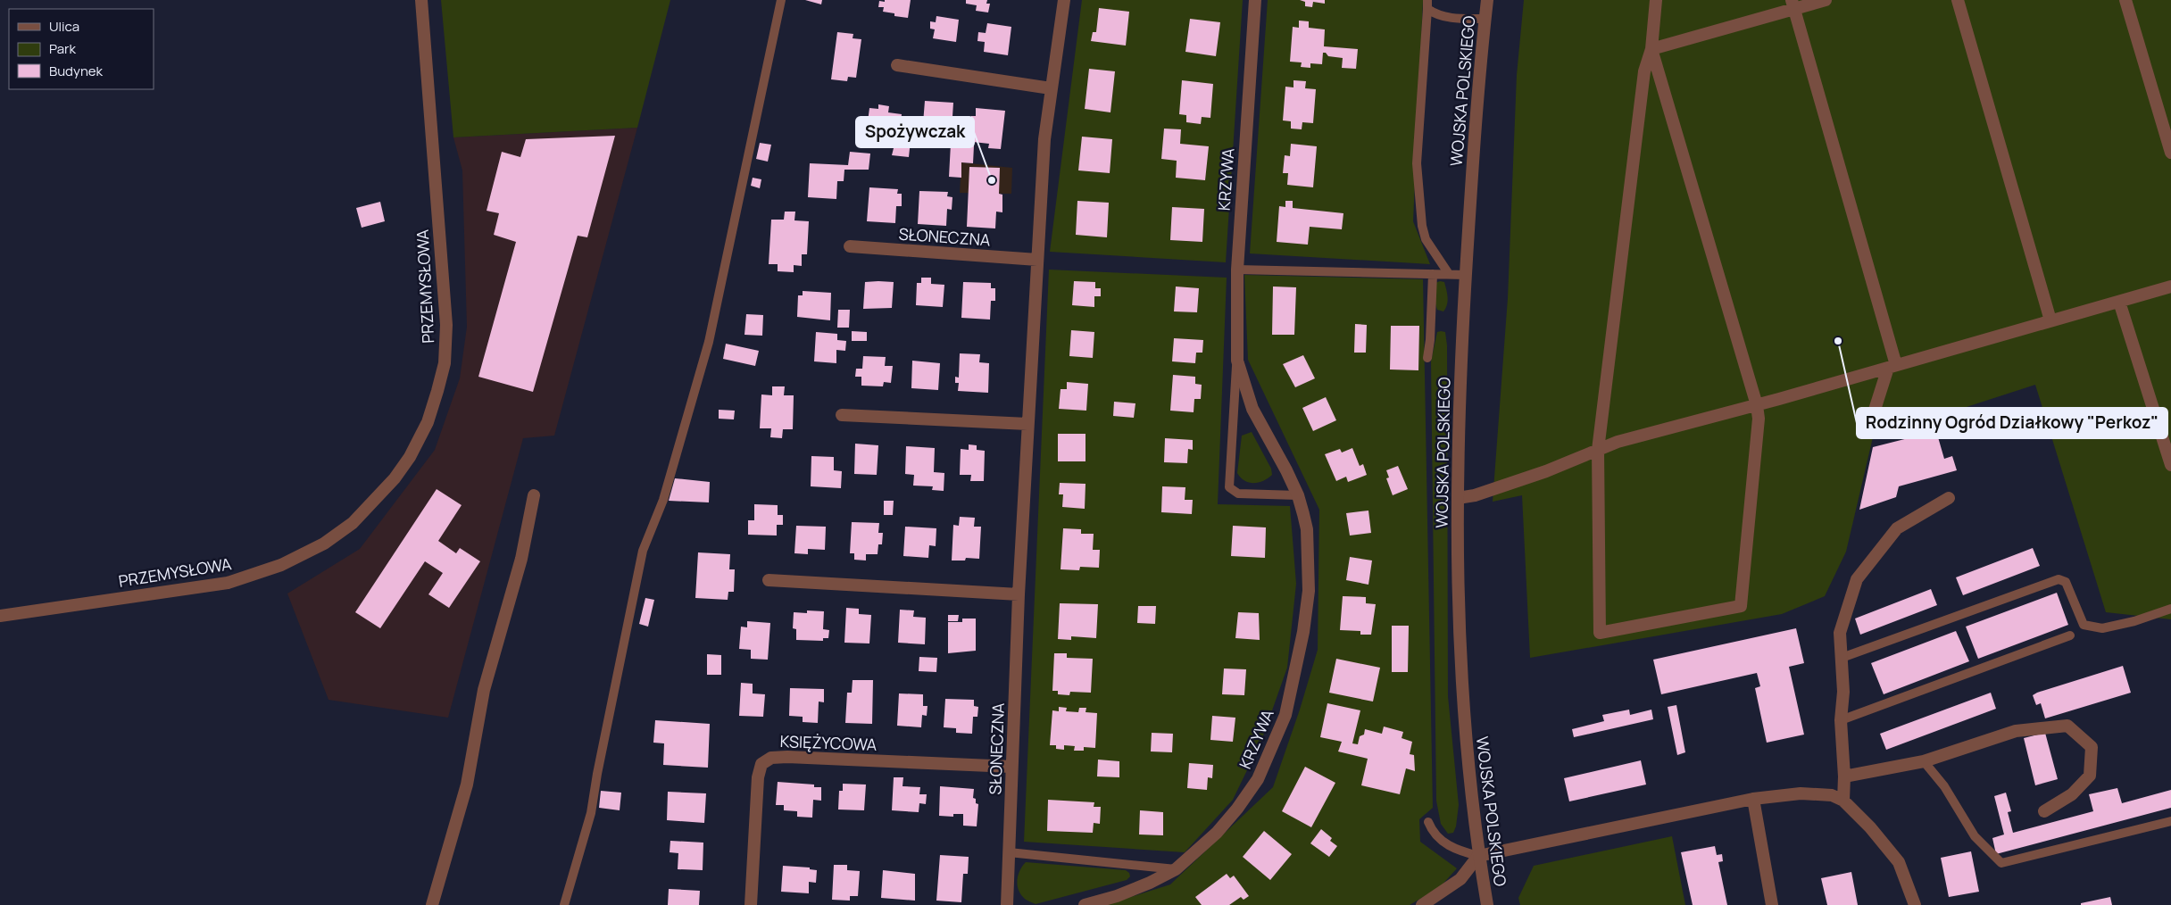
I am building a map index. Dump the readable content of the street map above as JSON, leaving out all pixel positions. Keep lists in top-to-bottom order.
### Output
{
  "streets": {
    "street": [
      "WOJSKA POLSKIEGO",
      "KRZYWA",
      "SŁONECZNA",
      "PRZEMYSŁOWA",
      "KSIĘŻYCOWA"
    ]
  },
  "crossings": [
    ["SŁONECZNA", "KSIĘŻYCOWA"]
  ],
  "places": ["Spożywczak", "Rodzinny Ogród Działkowy \"Perkoz\""],
  "legend": ["Ulica", "Park", "Budynek"]
}
